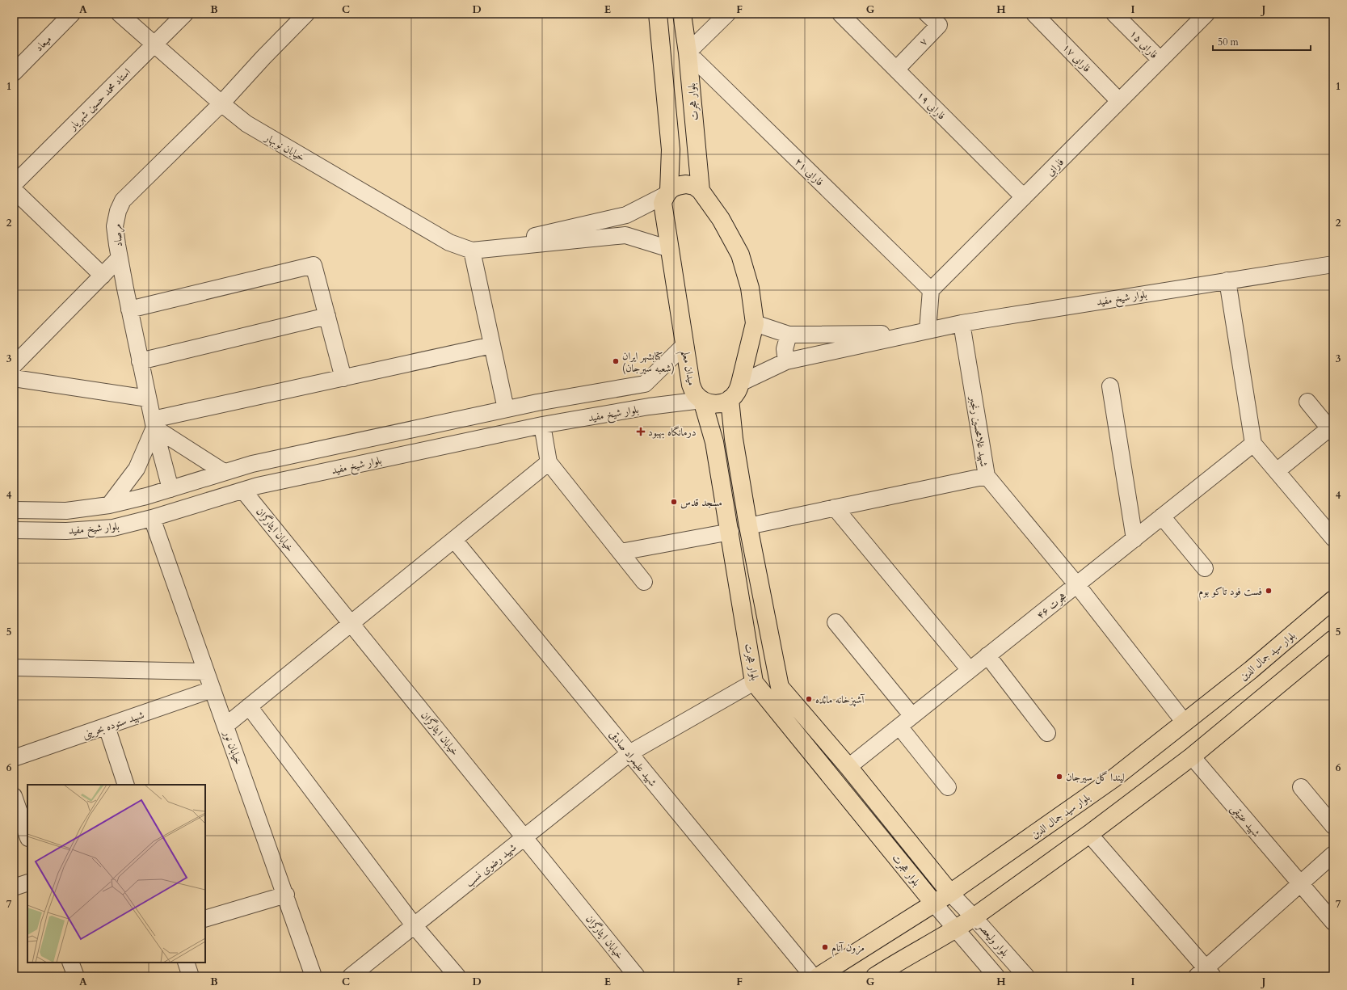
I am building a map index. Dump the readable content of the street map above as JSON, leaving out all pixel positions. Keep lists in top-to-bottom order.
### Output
{
  "streets": {
    "main road": ["بلوار هجرت", "میدان معلم", "بلوار سید جمال الدین"],
    "street": [
      "۷",
      "میعاد",
      "فارابی ۱۵",
      "فارابی ۱۷",
      "استاد محمد حسین شهریار",
      "فارابی ۱۹",
      "خیابان نوبهار",
      "فارابی",
      "فارابی ۲۱",
      "مرصاد",
      "بلوار شیخ مفید",
      "شهید غلامحسین رنجبر",
      "خیابان ایثارگران",
      "هجرت ۴۶",
      "شهید ستوده بحرینی",
      "خیابان نور",
      "شهید علیمراد صادقی",
      "شهید عتیقی",
      "شهید رضوی نسب",
      "بلوار ولیعصر"
    ]
  },
  "crossings": [
    ["۷", "فارابی ۱۹"],
    ["فارابی ۱۵", "فارابی"],
    ["فارابی ۱۷", "فارابی"],
    ["استاد محمد حسین شهریار", "خیابان نوبهار"],
    ["بلوار هجرت", "فارابی ۲۱"],
    ["بلوار هجرت", "بلوار شیخ مفید"],
    ["بلوار هجرت", "میدان معلم"],
    ["بلوار هجرت", "هجرت ۴۶"],
    ["بلوار هجرت", "بلوار سید جمال الدین"],
    ["بلوار هجرت", "شهید رضوی نسب"],
    ["بلوار هجرت", "بلوار ولیعصر"],
    ["فارابی ۱۹", "فارابی"],
    ["خیابان نوبهار", "مرصاد"],
    ["فارابی", "فارابی ۲۱"],
    ["مرصاد", "بلوار شیخ مفید"],
    ["بلوار شیخ مفید", "میدان معلم"],
    ["بلوار شیخ مفید", "شهید غلامحسین رنجبر"],
    ["بلوار شیخ مفید", "خیابان ایثارگران"],
    ["بلوار شیخ مفید", "خیابان نور"],
    ["شهید غلامحسین رنجبر", "هجرت ۴۶"],
    ["شهید غلامحسین رنجبر", "بلوار سید جمال الدین"],
    ["خیابان ایثارگران", "شهید رضوی نسب"],
    ["بلوار سید جمال الدین", "بلوار ولیعصر"],
    ["شهید ستوده بحرینی", "خیابان نور"],
    ["شهید علیمراد صادقی", "شهید رضوی نسب"]
  ],
  "places": {
    "other": [
      "کتابشهر ایران (شعبه سیرجان)",
      "مسجد قدس",
      "فست فود تاکو بوم",
      "آشپزخانه مائده",
      "لیندا گل سیرجان",
      "مزون آنام"
    ],
    "health": ["درمانگاه بهبود"]
  },
  "scale_bar": "50 m",
  "grid": {
    "columns": [
      "A",
      "B",
      "C",
      "D",
      "E",
      "F",
      "G",
      "H",
      "I",
      "J"
    ],
    "rows": [
      "1",
      "2",
      "3",
      "4",
      "5",
      "6",
      "7"
    ]
  }
}
